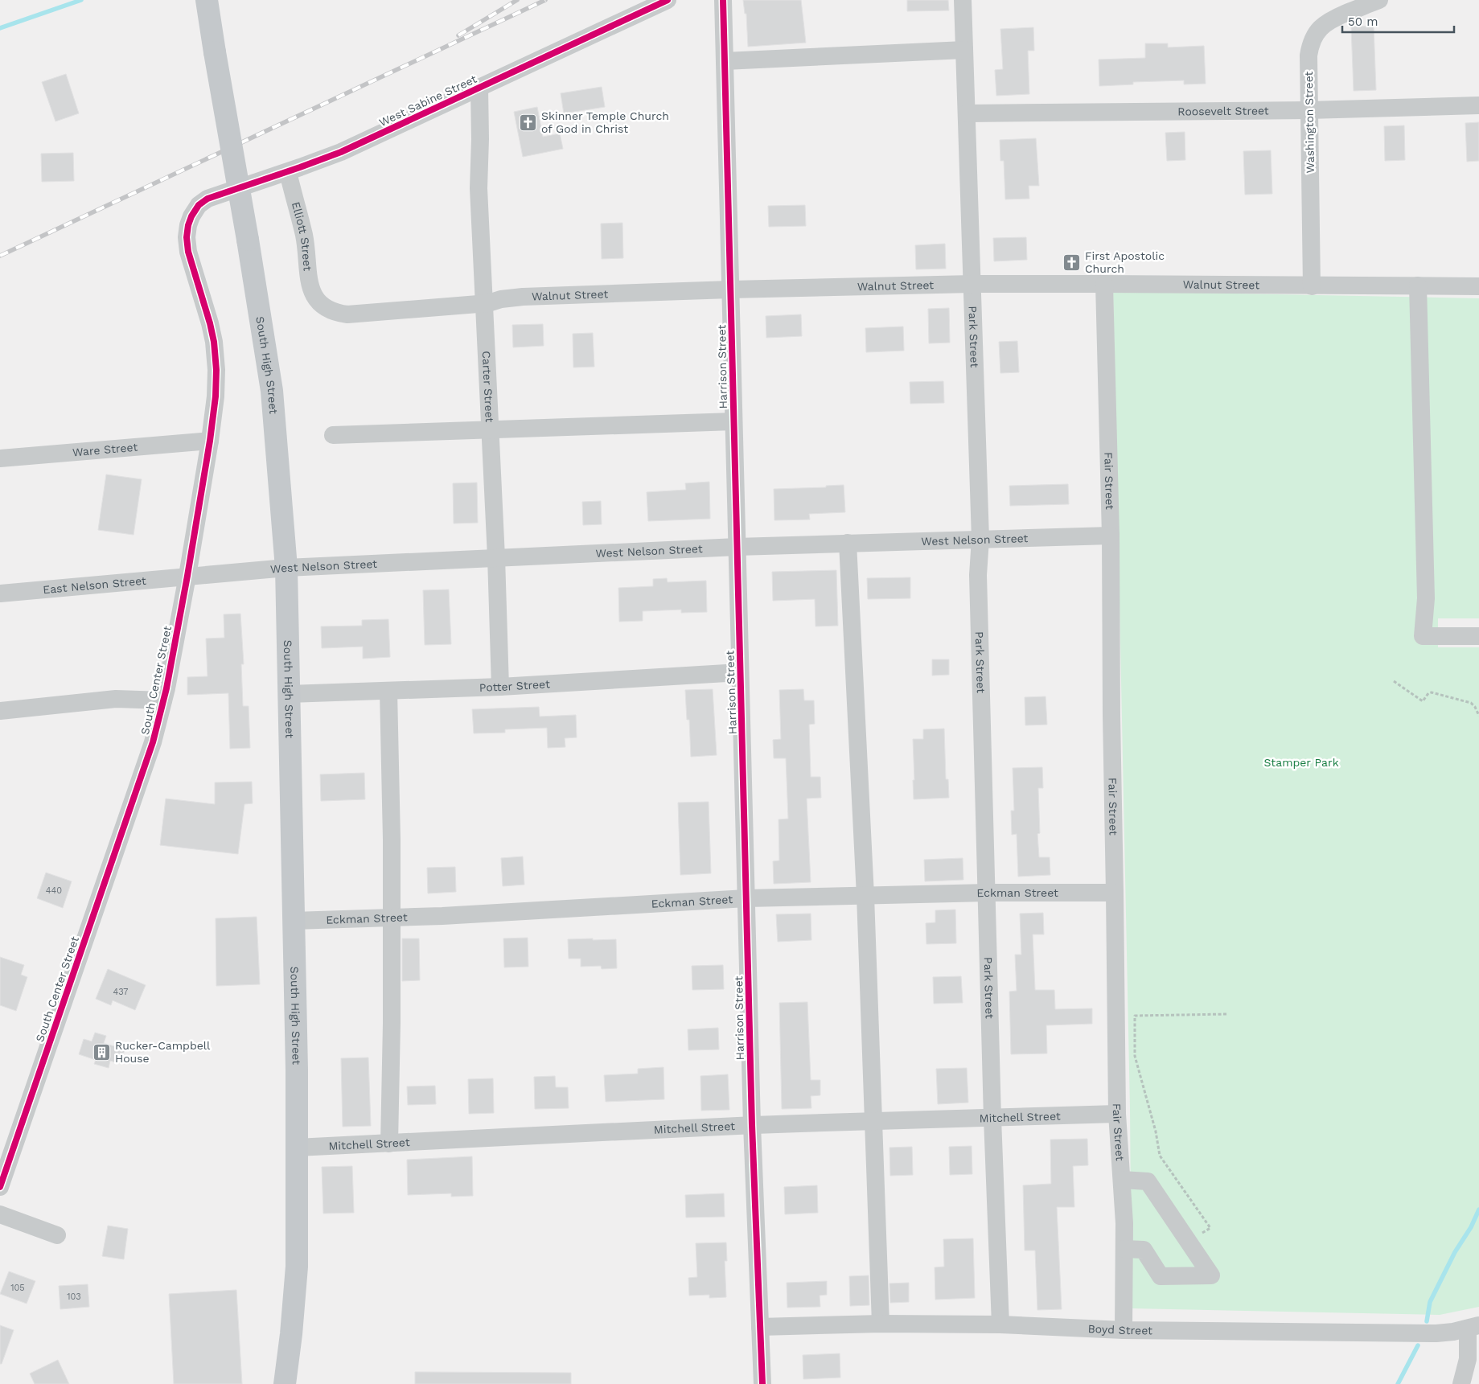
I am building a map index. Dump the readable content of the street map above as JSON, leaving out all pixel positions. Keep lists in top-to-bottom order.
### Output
{
  "streets": {
    "main road": ["South High Street"],
    "street": [
      "West Sabine Street",
      "Roosevelt Street",
      "Washington Street",
      "Elliott Street",
      "Walnut Street",
      "Park Street",
      "Harrison Street",
      "Carter Street",
      "Ware Street",
      "Fair Street",
      "West Nelson Street",
      "East Nelson Street",
      "South Center Street",
      "Potter Street",
      "Eckman Street",
      "Mitchell Street",
      "Boyd Street"
    ]
  },
  "crossings": [
    ["West Sabine Street", "Elliott Street"],
    ["West Sabine Street", "Carter Street"],
    ["West Sabine Street", "South Center Street"],
    ["Roosevelt Street", "Washington Street"],
    ["Roosevelt Street", "Park Street"],
    ["Washington Street", "Walnut Street"],
    ["Elliott Street", "Walnut Street"],
    ["Walnut Street", "Park Street"],
    ["Walnut Street", "Harrison Street"],
    ["Walnut Street", "Carter Street"],
    ["Walnut Street", "Fair Street"],
    ["Park Street", "West Nelson Street"],
    ["Park Street", "Eckman Street"],
    ["Park Street", "Mitchell Street"],
    ["Park Street", "Boyd Street"],
    ["South High Street", "West Nelson Street"],
    ["South High Street", "Potter Street"],
    ["South High Street", "Eckman Street"],
    ["South High Street", "Mitchell Street"],
    ["Harrison Street", "West Nelson Street"],
    ["Harrison Street", "Potter Street"],
    ["Harrison Street", "Eckman Street"],
    ["Harrison Street", "Mitchell Street"],
    ["Harrison Street", "Boyd Street"],
    ["Carter Street", "West Nelson Street"],
    ["Carter Street", "Potter Street"],
    ["Ware Street", "South Center Street"],
    ["Fair Street", "West Nelson Street"],
    ["Fair Street", "Eckman Street"],
    ["Fair Street", "Mitchell Street"],
    ["Fair Street", "Boyd Street"],
    ["West Nelson Street", "East Nelson Street"],
    ["West Nelson Street", "South Center Street"],
    ["East Nelson Street", "South Center Street"]
  ],
  "parks": ["Stamper Park"],
  "places": {
    "church": ["Skinner Temple Church of God in Christ", "First Apostolic Church"],
    "building": ["Rucker-Campbell House"]
  },
  "house_numbers": [
    "440",
    "437",
    "105",
    "103"
  ],
  "scale_bar": "50 m"
}
